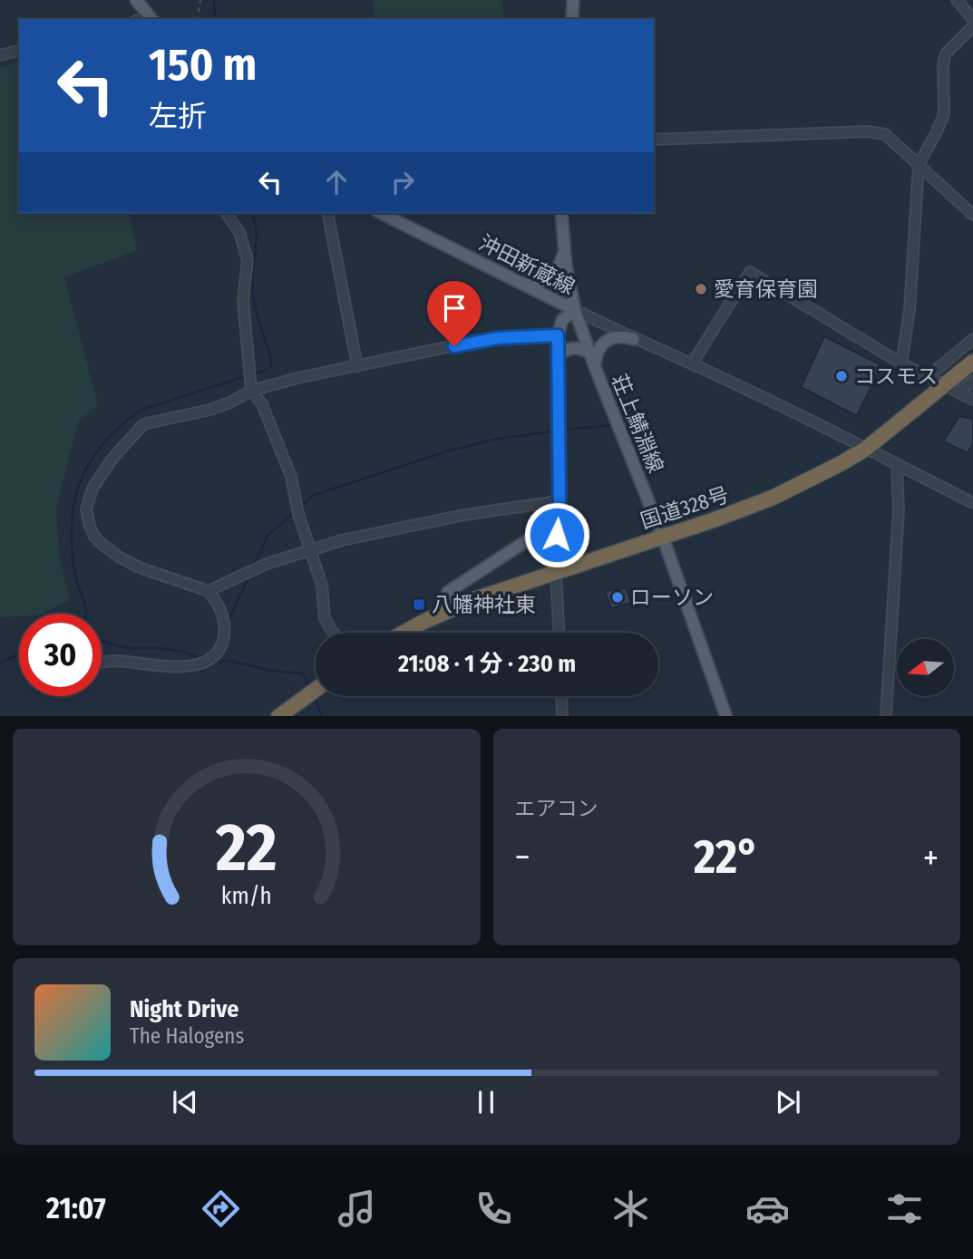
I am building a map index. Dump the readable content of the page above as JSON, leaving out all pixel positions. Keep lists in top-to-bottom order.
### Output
{
  "streets": {
    "highway": ["国道328号"],
    "main road": ["沖田新蔵線", "荘上鯖淵線"]
  },
  "crossings": [
    ["沖田新蔵線", "荘上鯖淵線"],
    ["荘上鯖淵線", "国道328号"]
  ],
  "places": {
    "other": ["愛育保育園", "コスモス", "ローソン"],
    "transit": ["八幡神社東"]
  },
  "north": "left",
  "page": {
    "turn": ["150 m", "左折"],
    "limit": "30",
    "trip": "21:08 · 1 分 · 230 m",
    "tile": "エアコン",
    "heat": ["−", "22°", "+"],
    "song": ["Night Drive", "The Halogens"],
    "tabs": "21:07",
    "gauge": ["22", "km/h"]
  }
}
